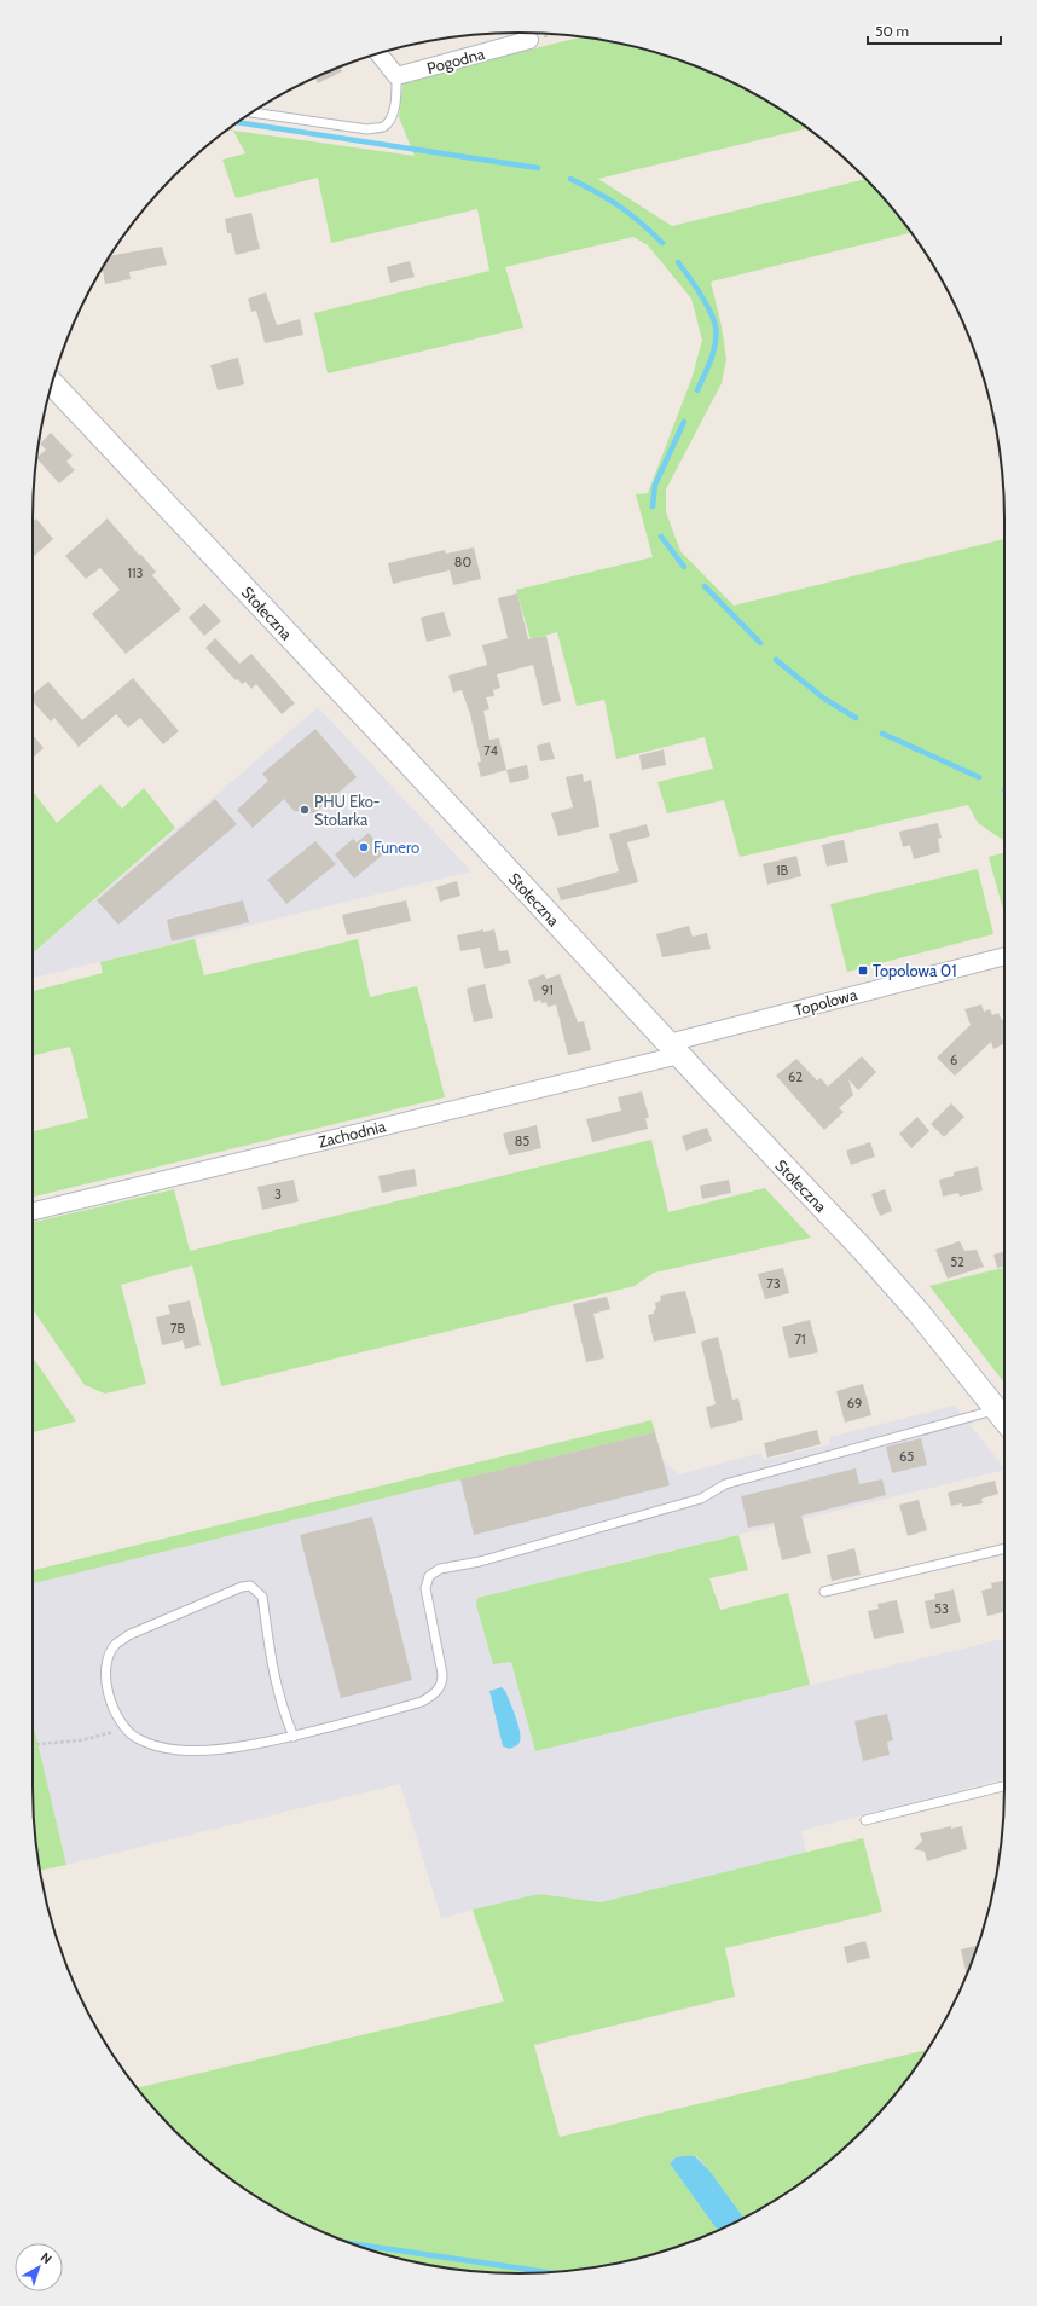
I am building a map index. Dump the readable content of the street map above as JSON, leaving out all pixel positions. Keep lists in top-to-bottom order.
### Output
{
  "streets": {
    "main road": ["Stołeczna"],
    "street": ["Pogodna", "Topolowa", "Zachodnia"]
  },
  "crossings": [
    ["Stołeczna", "Topolowa"],
    ["Stołeczna", "Zachodnia"],
    ["Topolowa", "Zachodnia"]
  ],
  "places": {
    "other": ["PHU Eko- Stolarka", "Funero"],
    "transit": ["Topolowa 01"]
  },
  "house_numbers": [
    "80",
    "113",
    "74",
    "1B",
    "91",
    "6",
    "62",
    "85",
    "3",
    "52",
    "73",
    "7B",
    "71",
    "69",
    "65",
    "53"
  ],
  "scale_bar": "50 m",
  "north": "top right"
}
